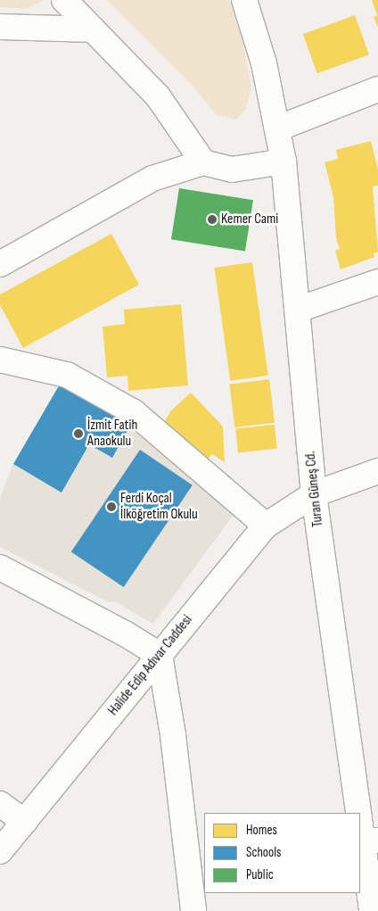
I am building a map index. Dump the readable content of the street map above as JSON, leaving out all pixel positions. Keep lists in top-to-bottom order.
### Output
{
  "streets": {
    "street": ["Turan Güneş Cd.", "Halide Edip Adıvar Caddesi"]
  },
  "crossings": [
    ["Turan Güneş Cd.", "Halide Edip Adıvar Caddesi"]
  ],
  "places": ["Kemer Cami", "İzmit Fatih Anaokulu", "Ferdi Koçal İlköğretim Okulu"],
  "legend": ["Homes", "Schools", "Public"]
}
